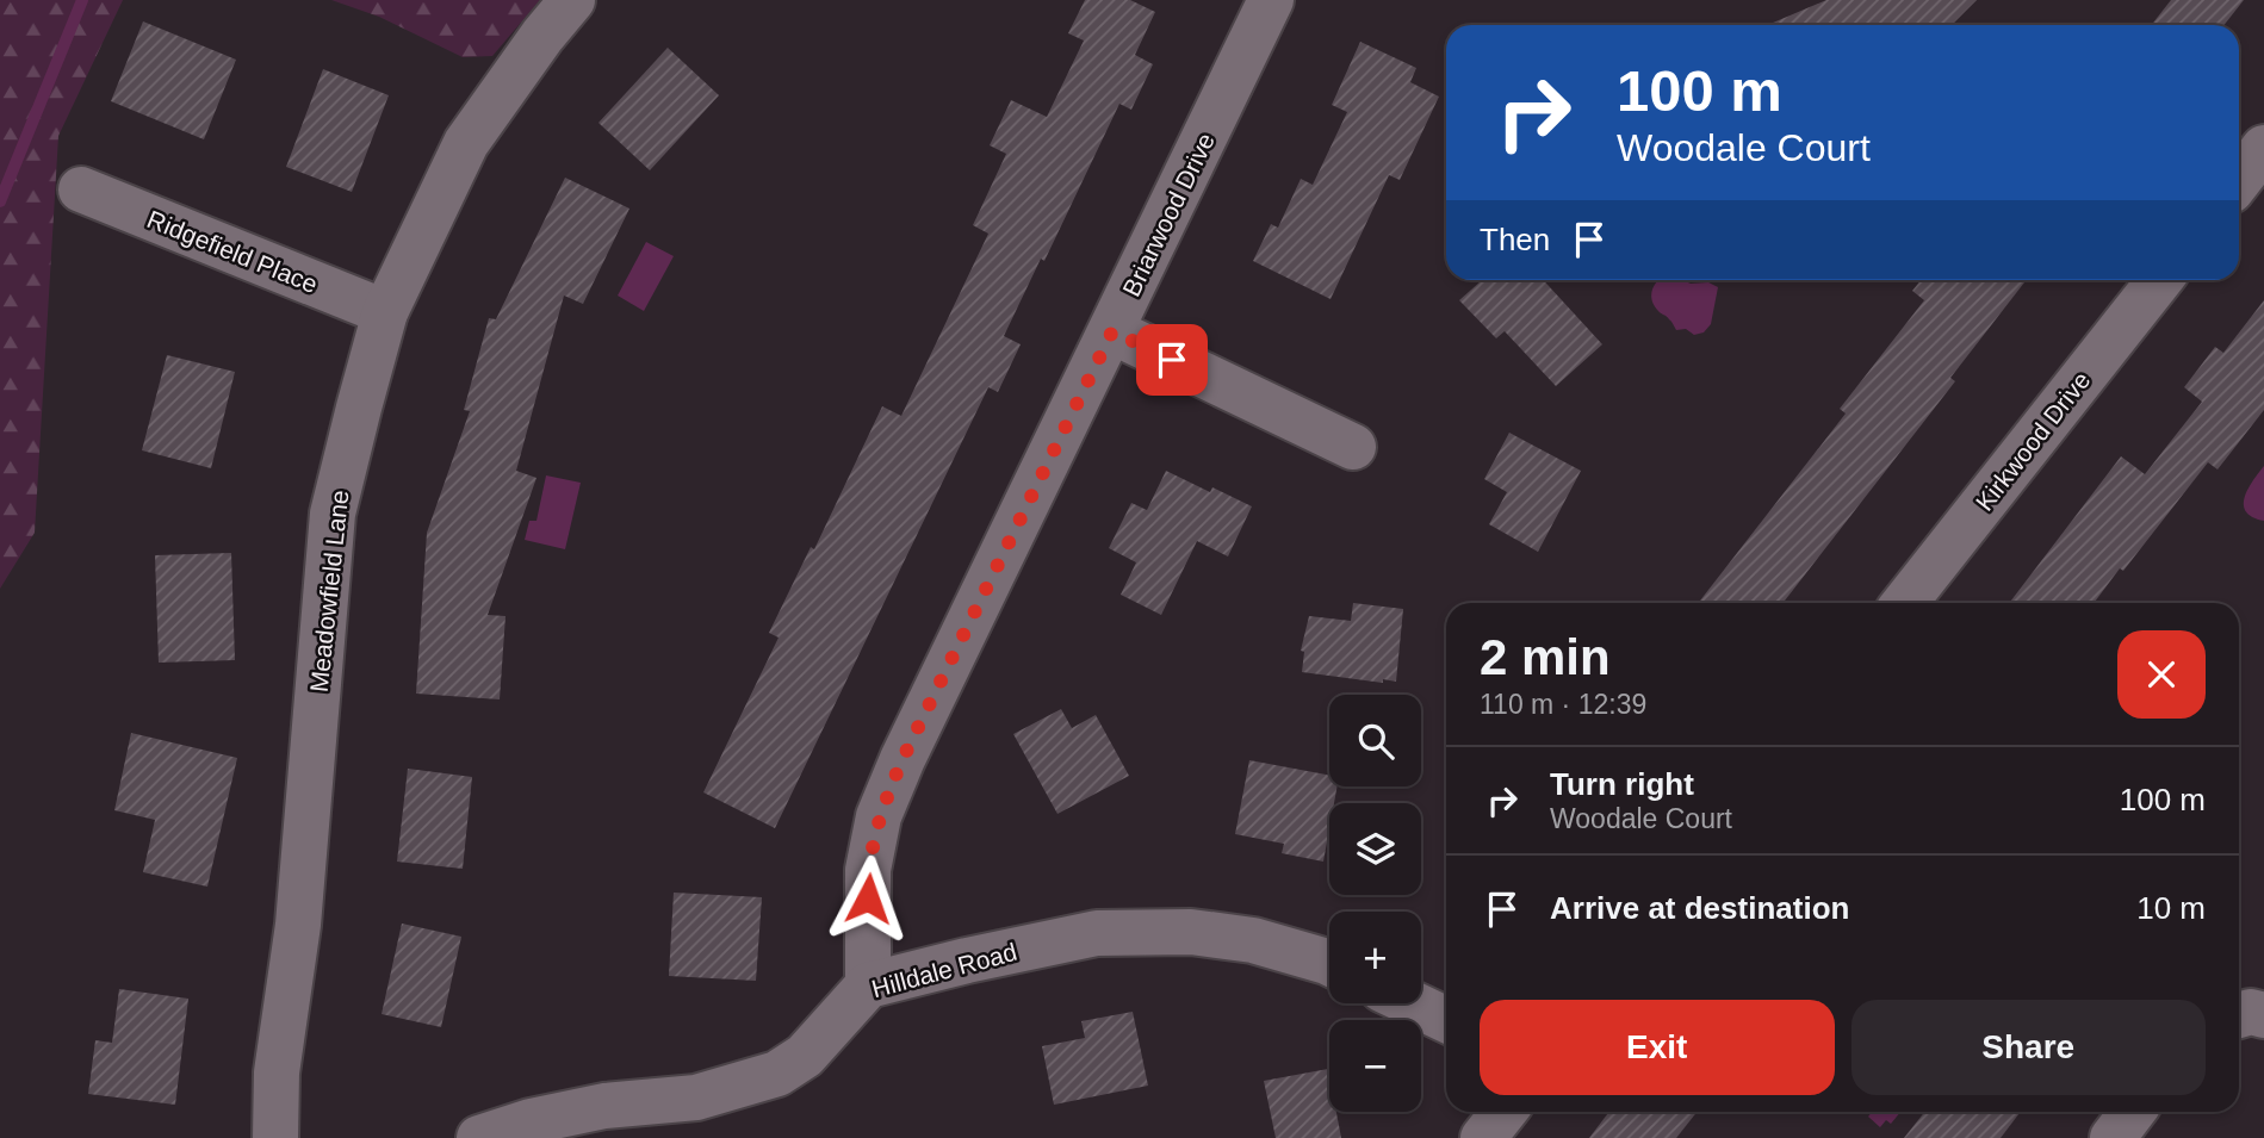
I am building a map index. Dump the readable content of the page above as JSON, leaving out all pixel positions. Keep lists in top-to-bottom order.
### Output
{
  "streets": {
    "street": [
      "Briarwood Drive",
      "Ridgefield Place",
      "Kirkwood Drive",
      "Meadowfield Lane",
      "Hilldale Road"
    ]
  },
  "crossings": [
    ["Briarwood Drive", "Hilldale Road"],
    ["Ridgefield Place", "Meadowfield Lane"]
  ],
  "page": {
    "turn": ["100 m", "Woodale Court"],
    "then": "Then",
    "heading": ["2 min", "110 m · 12:39"],
    "map_buttons": ["+", "−"],
    "list": [
      {
        "name": "Turn right",
        "note": "Woodale Court",
        "value": "100 m"
      },
      {
        "name": "Arrive at destination",
        "value": "10 m"
      }
    ],
    "buttons": ["Exit", "Share"]
  }
}
